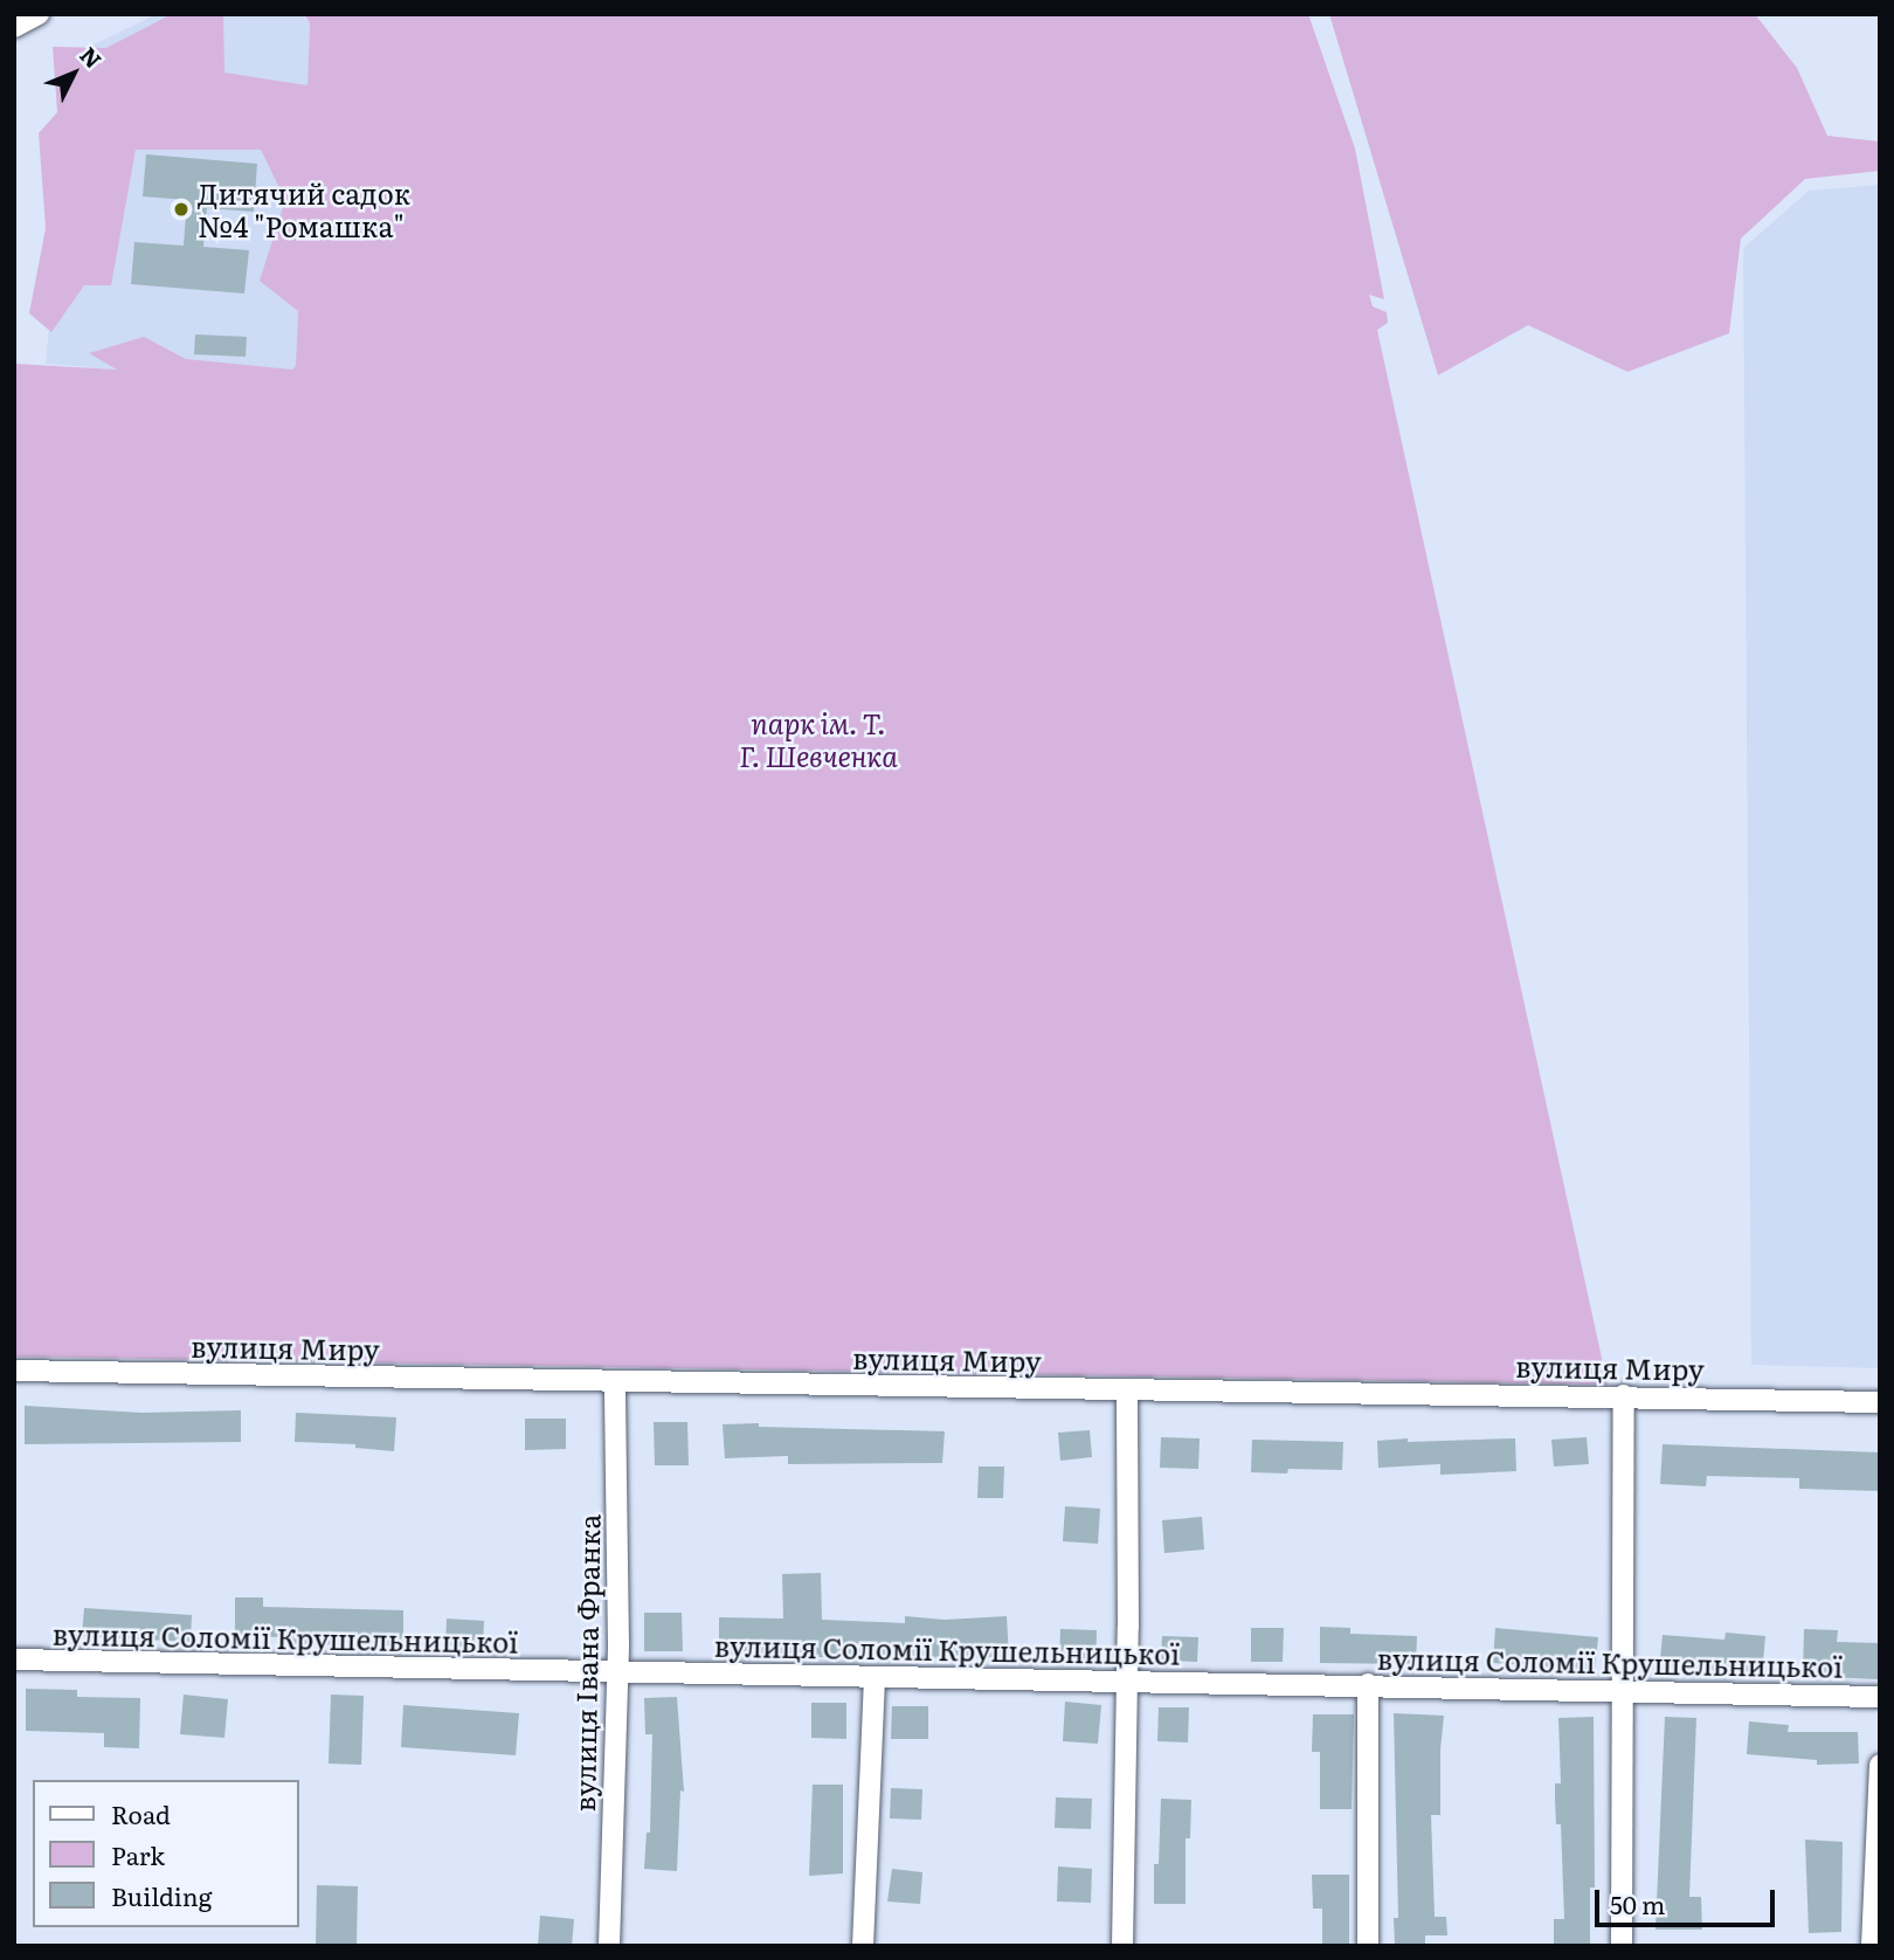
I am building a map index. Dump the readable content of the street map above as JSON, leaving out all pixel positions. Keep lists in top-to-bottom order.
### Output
{
  "streets": {
    "street": ["вулиця Миру", "вулиця Соломії Крушельницької", "вулиця Івана Франка"]
  },
  "crossings": [
    ["вулиця Миру", "вулиця Івана Франка"],
    ["вулиця Соломії Крушельницької", "вулиця Івана Франка"]
  ],
  "parks": ["парк ім. Т. Г. Шевченка"],
  "places": ["Дитячий садок №4 \"Ромашка\""],
  "legend": ["Road", "Park", "Building"],
  "scale_bar": "50 m",
  "north": "top right"
}
